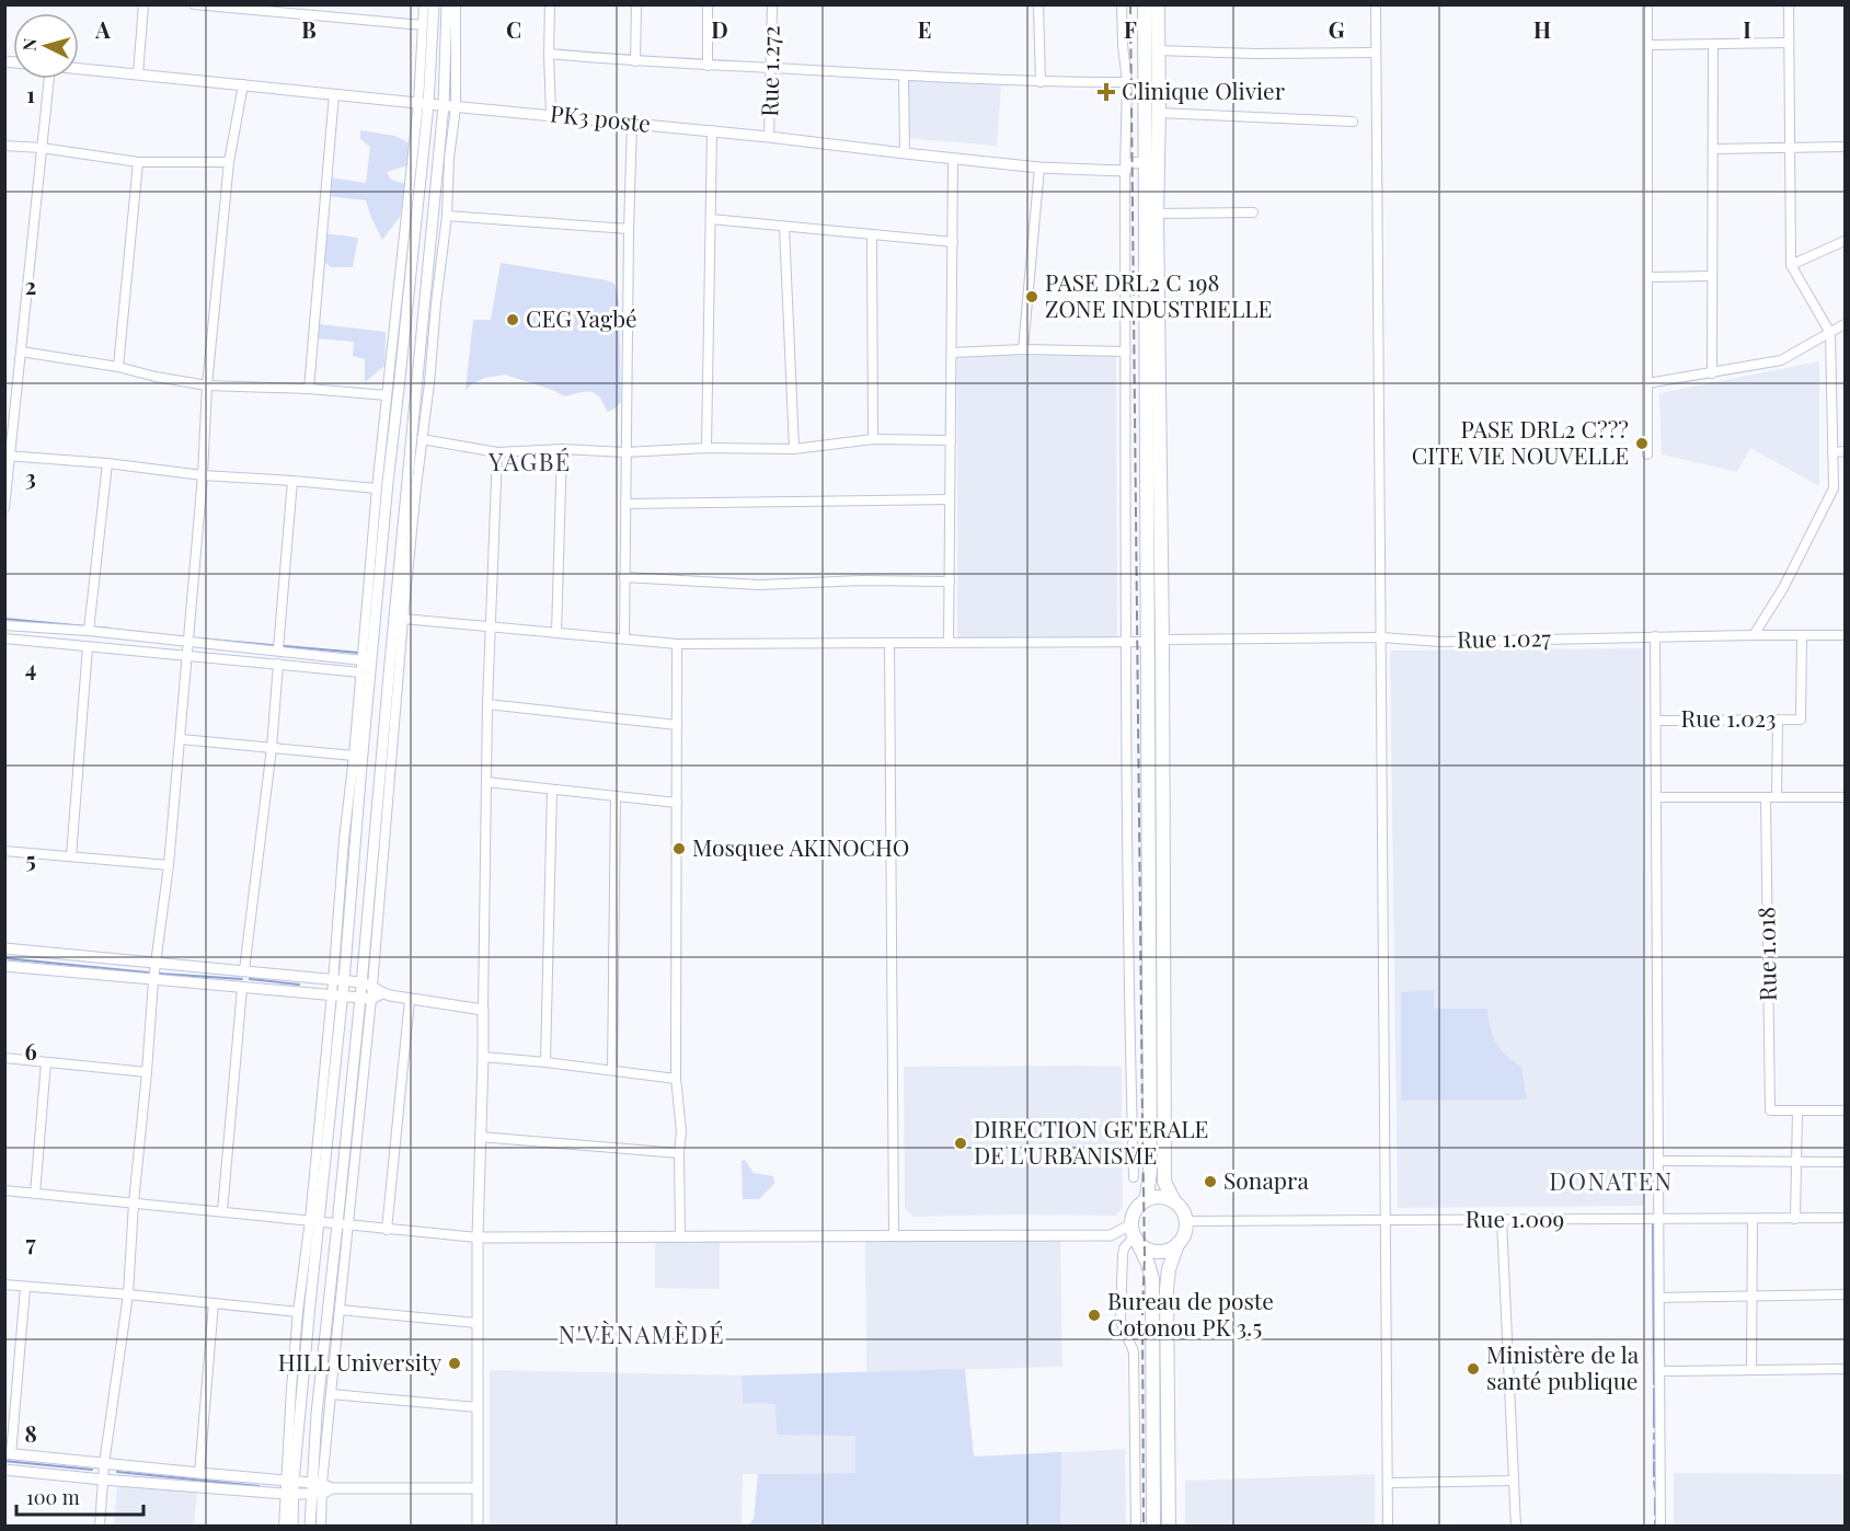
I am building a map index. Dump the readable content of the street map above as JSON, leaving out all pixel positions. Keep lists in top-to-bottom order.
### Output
{
  "streets": {
    "street": [
      "Rue 1.272",
      "PK3 poste",
      "Rue 1.027",
      "Rue 1.023",
      "Rue 1.018",
      "Rue 1.009"
    ]
  },
  "crossings": [
    ["Rue 1.272", "PK3 poste"],
    ["Rue 1.027", "Rue 1.023"]
  ],
  "districts": ["YAGBÉ", "DONATEN", "N'VÈNAMÈDÉ"],
  "places": {
    "health": ["Clinique Olivier"],
    "other": [
      "PASE DRL2 C 198 ZONE INDUSTRIELLE",
      "CEG Yagbé",
      "PASE DRL2 C??? CITE VIE NOUVELLE",
      "Mosquee AKINOCHO",
      "DIRECTION GE'ERALE DE L'URBANISME",
      "Sonapra",
      "Bureau de poste Cotonou PK 3.5",
      "HILL University",
      "Ministère de la santé publique"
    ]
  },
  "scale_bar": "100 m",
  "north": "left",
  "grid": {
    "columns": [
      "A",
      "B",
      "C",
      "D",
      "E",
      "F",
      "G",
      "H",
      "I"
    ],
    "rows": [
      "1",
      "2",
      "3",
      "4",
      "5",
      "6",
      "7",
      "8"
    ]
  }
}
